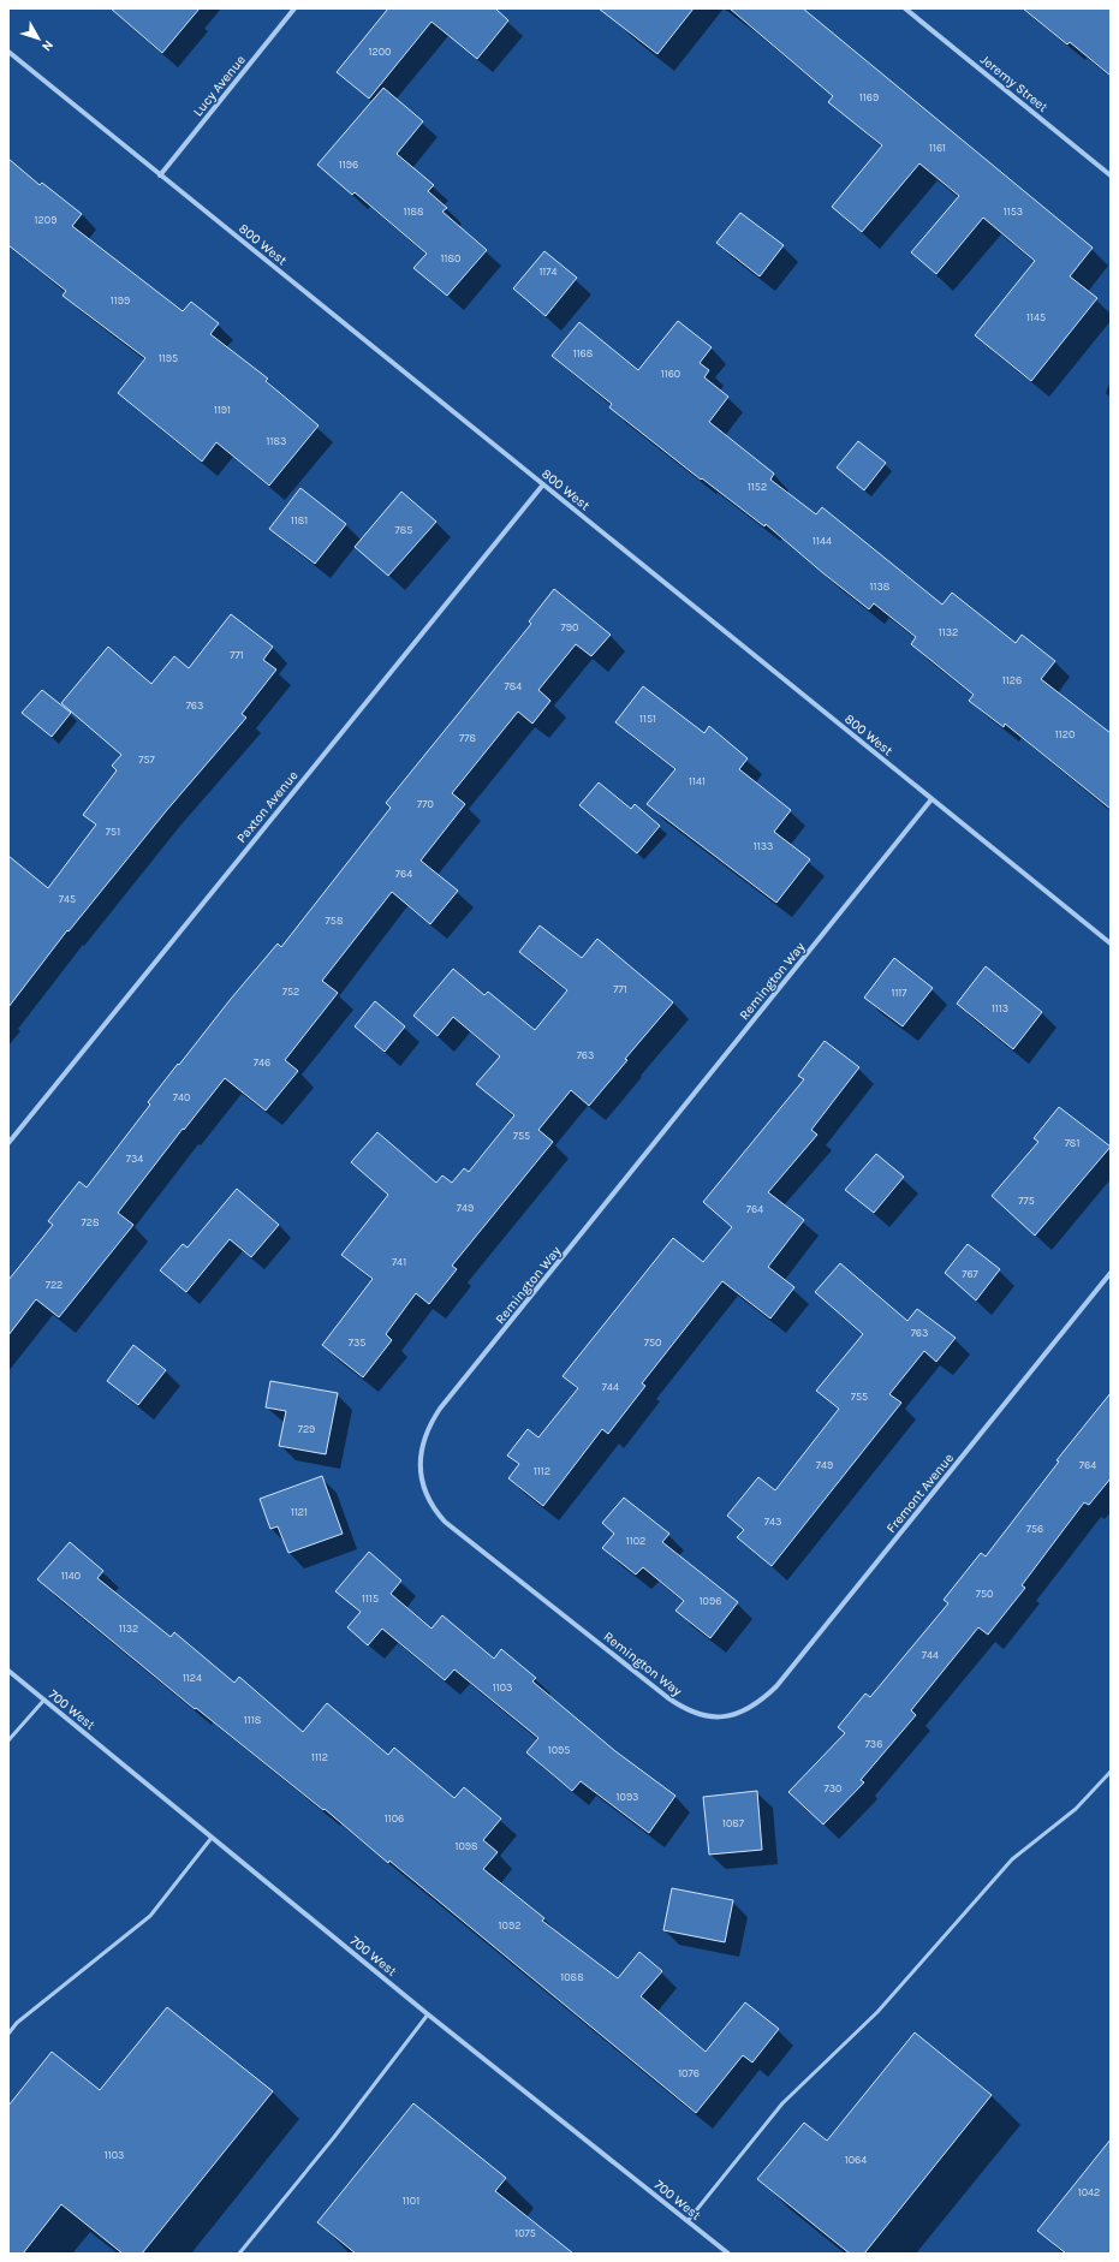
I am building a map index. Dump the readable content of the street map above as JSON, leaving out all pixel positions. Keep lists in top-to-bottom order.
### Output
{
  "streets": {
    "street": [
      "Jeremy Street",
      "Lucy Avenue",
      "800 West",
      "Paxton Avenue",
      "Remington Way",
      "Fremont Avenue",
      "700 West"
    ]
  },
  "crossings": [
    ["Lucy Avenue", "800 West"],
    ["800 West", "Paxton Avenue"],
    ["800 West", "Remington Way"],
    ["Remington Way", "Fremont Avenue"]
  ],
  "house_numbers": [
    "1200",
    "1169",
    "1161",
    "1196",
    "1188",
    "1153",
    "1209",
    "1180",
    "1174",
    "1199",
    "1145",
    "1168",
    "1195",
    "1160",
    "1191",
    "1183",
    "1152",
    "1181",
    "785",
    "1144",
    "1138",
    "790",
    "1132",
    "771",
    "1126",
    "784",
    "763",
    "1151",
    "1120",
    "778",
    "757",
    "1141",
    "770",
    "751",
    "1133",
    "764",
    "745",
    "758",
    "771",
    "752",
    "1117",
    "1113",
    "763",
    "746",
    "740",
    "755",
    "781",
    "734",
    "775",
    "749",
    "764",
    "728",
    "741",
    "767",
    "722",
    "763",
    "735",
    "750",
    "744",
    "755",
    "729",
    "749",
    "764",
    "1112",
    "1121",
    "743",
    "756",
    "1102",
    "1140",
    "750",
    "1115",
    "1096",
    "1132",
    "744",
    "1124",
    "1103",
    "1118",
    "736",
    "1095",
    "1112",
    "730",
    "1093",
    "1106",
    "1087",
    "1098",
    "1092",
    "1088",
    "1076",
    "1103",
    "1064",
    "1042",
    "1101",
    "1075"
  ],
  "north": "bottom right"
}
